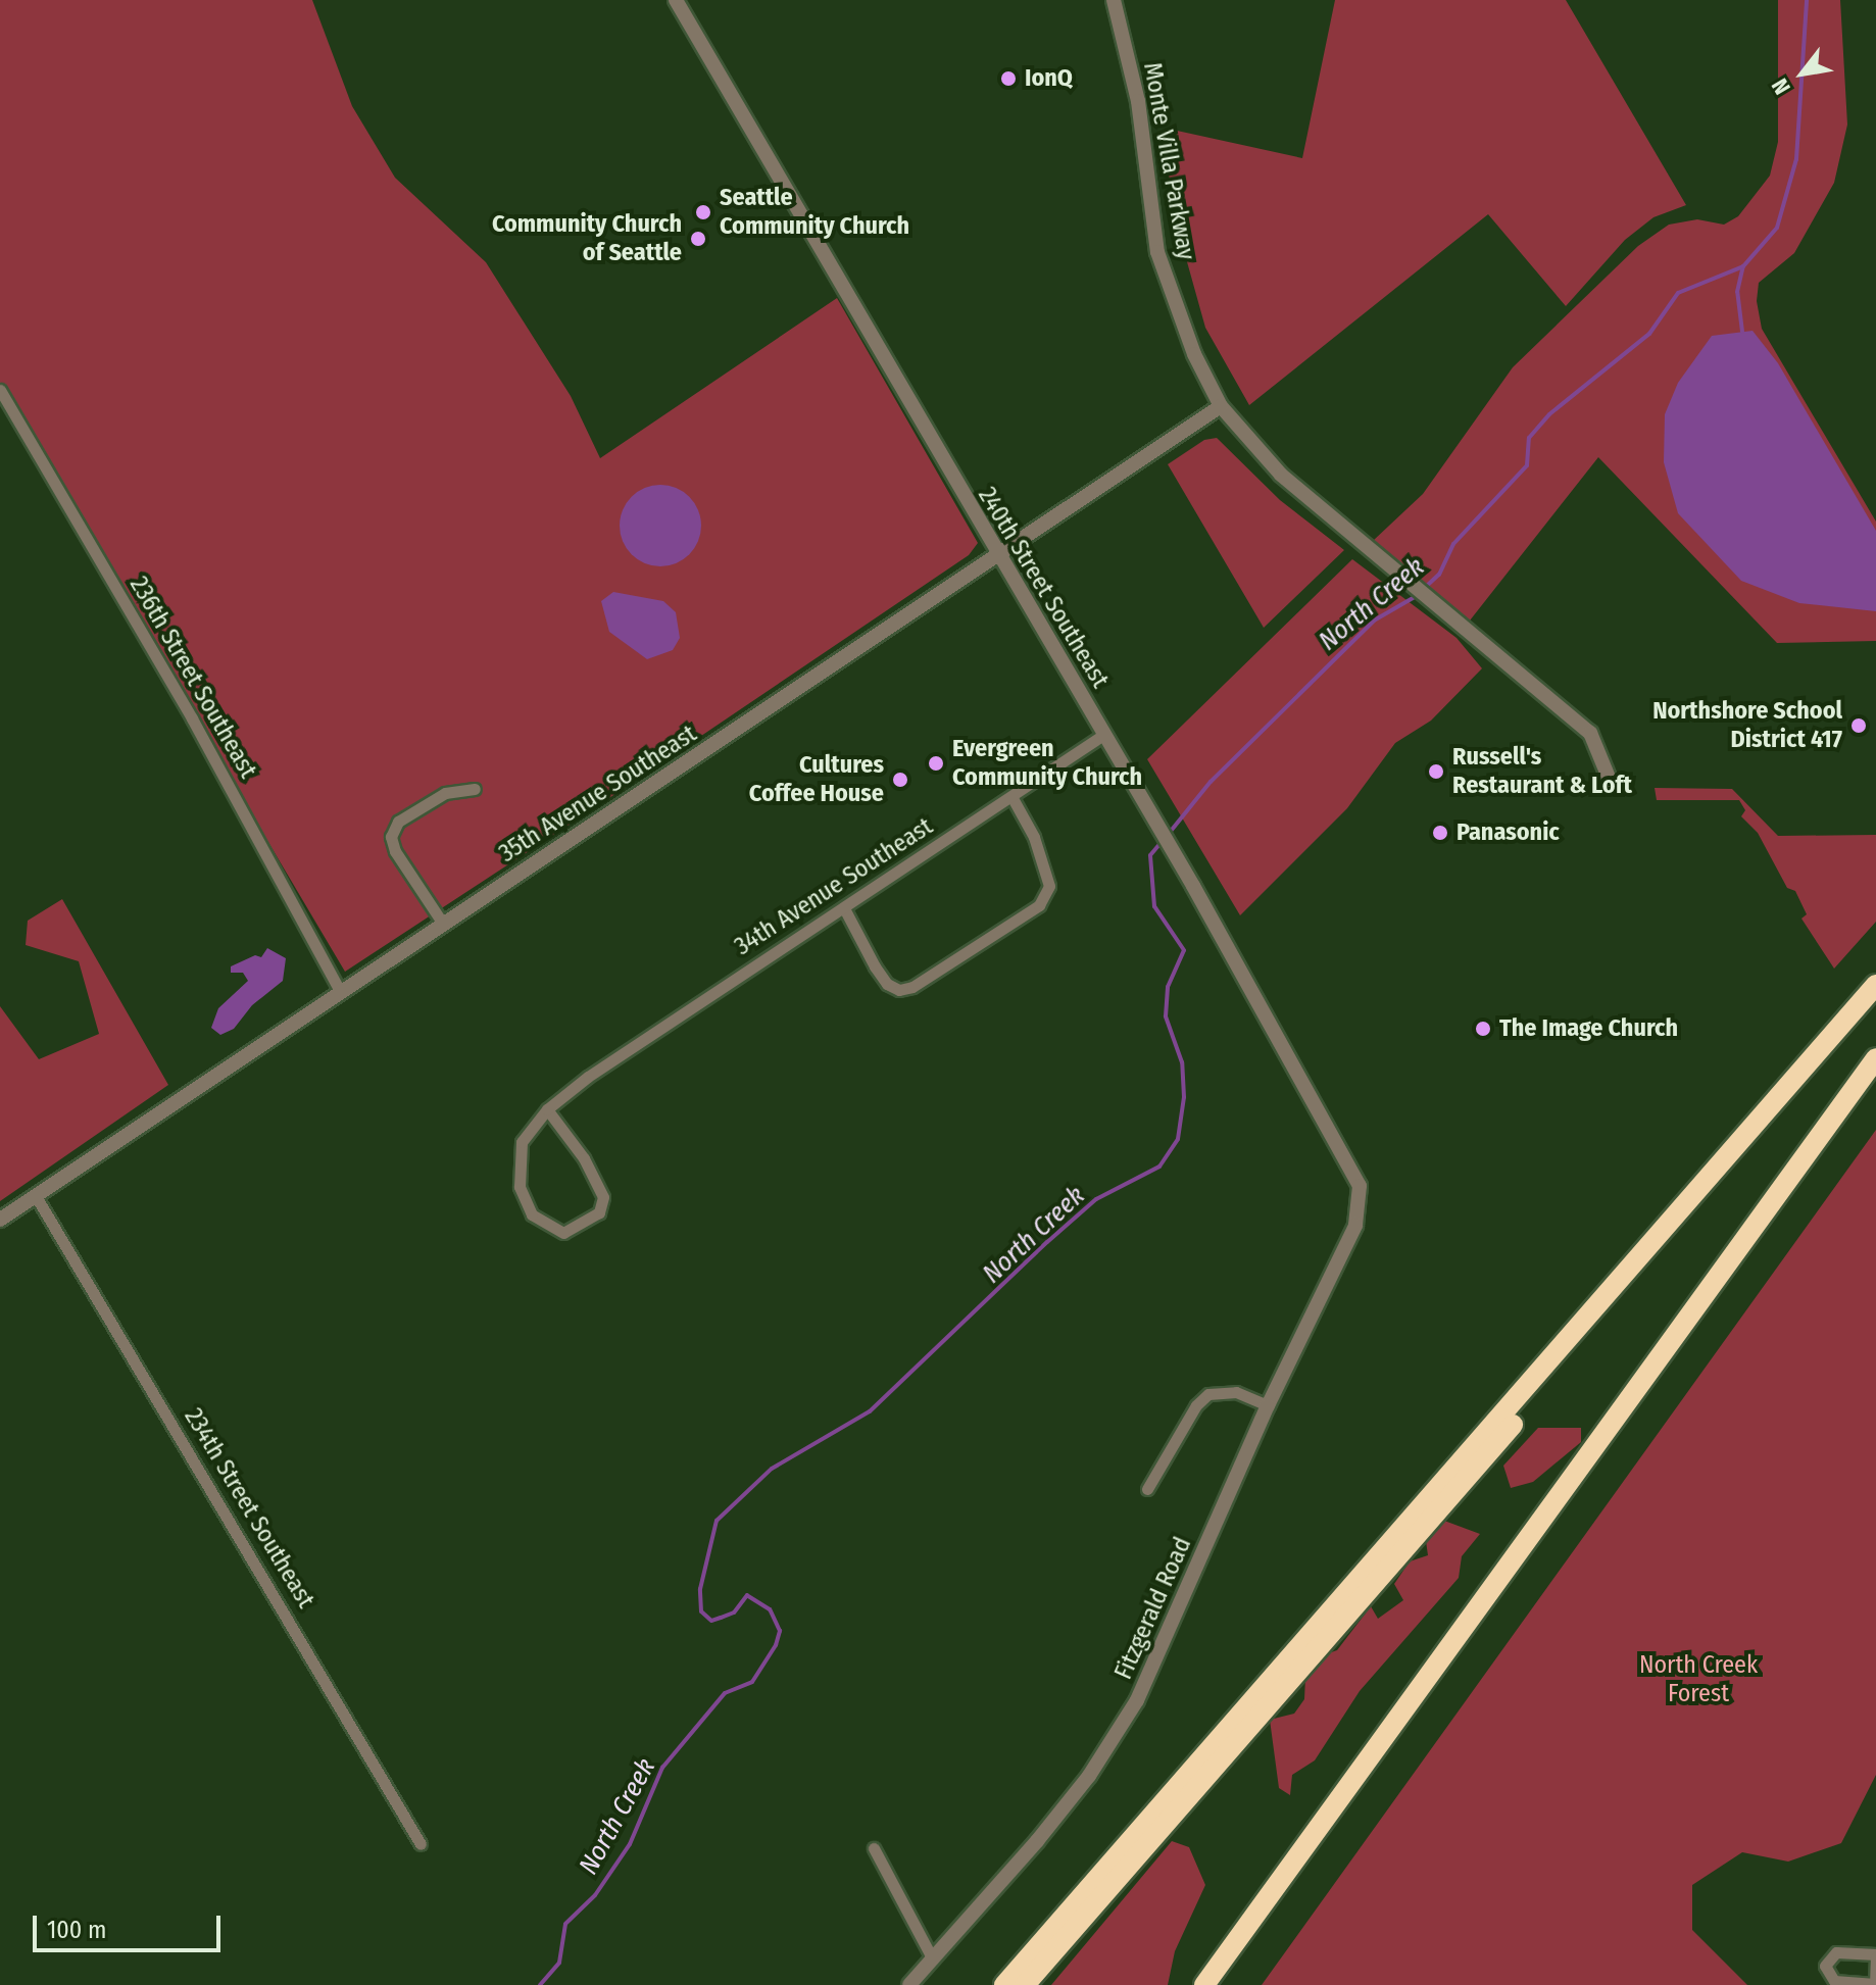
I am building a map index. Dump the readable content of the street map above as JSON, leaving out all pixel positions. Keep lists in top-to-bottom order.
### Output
{
  "streets": {
    "street": [
      "Monte Villa Parkway",
      "240th Street Southeast",
      "236th Street Southeast",
      "35th Avenue Southeast",
      "34th Avenue Southeast",
      "234th Street Southeast",
      "Fitzgerald Road"
    ]
  },
  "crossings": [
    ["Monte Villa Parkway", "35th Avenue Southeast"],
    ["240th Street Southeast", "35th Avenue Southeast"],
    ["240th Street Southeast", "34th Avenue Southeast"],
    ["240th Street Southeast", "Fitzgerald Road"],
    ["236th Street Southeast", "35th Avenue Southeast"],
    ["35th Avenue Southeast", "234th Street Southeast"]
  ],
  "water": ["North Creek"],
  "parks": ["North Creek Forest"],
  "places": [
    "IonQ",
    "Seattle Community Church",
    "Community Church of Seattle",
    "Northshore School District 417",
    "Evergreen Community Church",
    "Russell's Restaurant & Loft",
    "Cultures Coffee House",
    "Panasonic",
    "The Image Church"
  ],
  "scale_bar": "100 m",
  "north": "bottom left"
}
